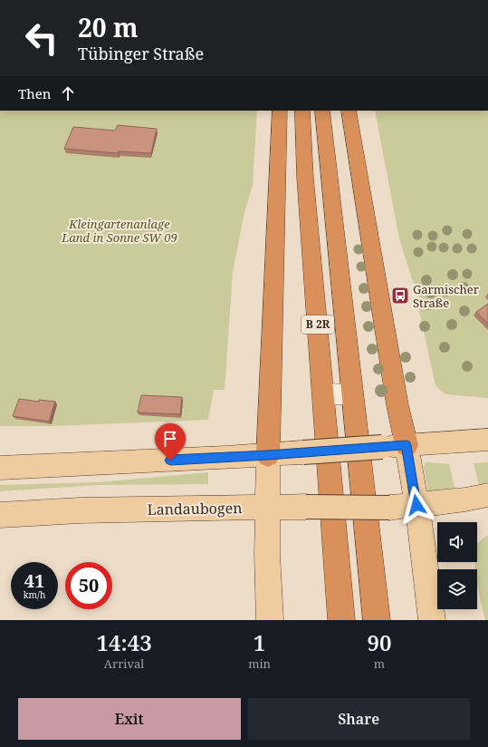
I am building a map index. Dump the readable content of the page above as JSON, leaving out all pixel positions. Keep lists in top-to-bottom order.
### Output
{
  "streets": {
    "highway": ["B 2R"],
    "main road": ["Landaubogen"]
  },
  "parks": ["Kleingartenanlage Land in Sonne SW 09"],
  "places": {
    "bus stop": ["Garmischer Straße"]
  },
  "page": {
    "turn": ["20 m", "Tübinger Straße"],
    "then": "Then",
    "speed": "41 km/h",
    "limit": "50",
    "eta": [
      "14:43",
      "Arrival",
      "1",
      "min",
      "90",
      "m"
    ],
    "buttons": ["Exit", "Share"]
  }
}
